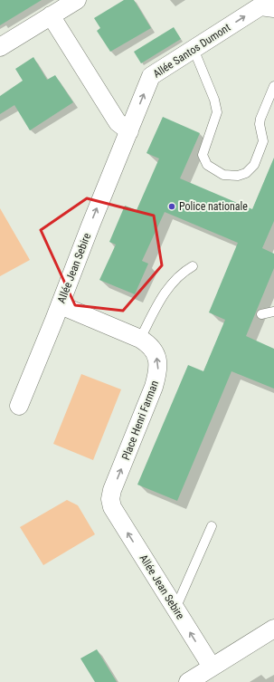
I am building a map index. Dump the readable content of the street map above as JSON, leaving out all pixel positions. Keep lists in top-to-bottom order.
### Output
{
  "streets": {
    "street": ["Allée Santos Dumont", "Allée Jean Sebire", "Place Henri Farman"]
  },
  "crossings": [
    ["Allée Santos Dumont", "Allée Jean Sebire"],
    ["Allée Jean Sebire", "Place Henri Farman"]
  ],
  "one_way": ["Allée Jean Sebire", "Place Henri Farman"],
  "places": ["Police nationale"]
}
